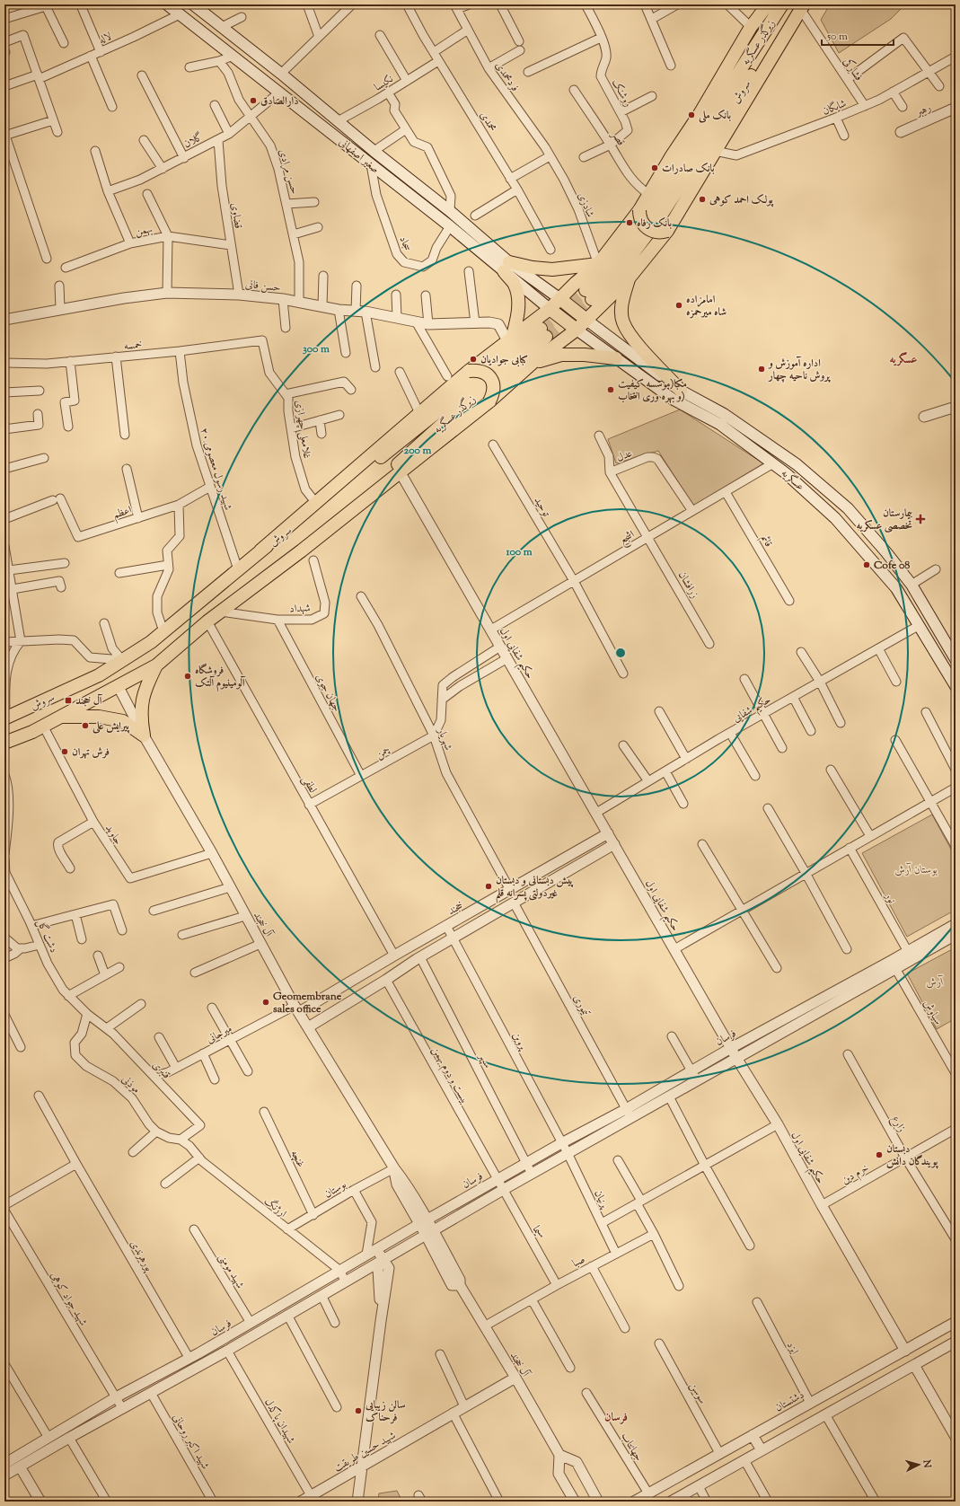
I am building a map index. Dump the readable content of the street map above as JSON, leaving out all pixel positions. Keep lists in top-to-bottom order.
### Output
{
  "streets": {
    "main road": [
      "زیرگذر عسگریه",
      "سروش",
      "صغیر اصفهانی",
      "عسگریه"
    ],
    "street": [
      "لاله",
      "فشارکی",
      "فردمحمدی",
      "نکیسا",
      "روشنک",
      "شایگان",
      "رهبر",
      "محمدی",
      "قصر",
      "گلان",
      "حسن مرادی",
      "شادزی",
      "قضاوی",
      "بهمن",
      "سجاد",
      "حسن فانی",
      "خمسه",
      "غلامعلی چهرازی",
      "عدل",
      "۲۰_شهید رسول معصومی",
      "توحید",
      "اعظم",
      "اشجع",
      "قائم",
      "زرافشان",
      "شهداد",
      "حکیم شفایی اول",
      "جهان جوی",
      "حکیم شفایی",
      "شهریار",
      "چمن",
      "لطفی",
      "جاوید",
      "نور",
      "خجند",
      "آل خجند",
      "دشت گل",
      "تیموری",
      "سیاوش",
      "میرجانی",
      "فرسان",
      "پروین",
      "سپهر",
      "قنبری",
      "بیست و دوم بهمن",
      "موذنی",
      "زارع",
      "غنچه",
      "خرم دین",
      "بوستان",
      "پرنیان",
      "ارژنگ",
      "سیما",
      "پورهرندی",
      "صبا",
      "شهید مومنی",
      "شهید جواد کوهی",
      "ایزد",
      "سوسن",
      "دشتستان",
      "شهیدان پاکدل",
      "شهید اکبر روحانی",
      "جهانتاب",
      "شهید حسین طریقت"
    ]
  },
  "crossings": [
    ["لاله", "صغیر اصفهانی"],
    ["زیرگذر عسگریه", "سروش"],
    ["فشارکی", "سروش"],
    ["فشارکی", "شایگان"],
    ["فردمحمدی", "شادزی"],
    ["نکیسا", "محمدی"],
    ["نکیسا", "صغیر اصفهانی"],
    ["سروش", "۲۰_شهید رسول معصومی"],
    ["سروش", "شهداد"],
    ["سروش", "لطفی"],
    ["سروش", "جاوید"],
    ["سروش", "آل خجند"],
    ["روشنک", "قصر"],
    ["گلان", "صغیر اصفهانی"],
    ["گلان", "حسن مرادی"],
    ["گلان", "قضاوی"],
    ["صغیر اصفهانی", "سجاد"],
    ["حسن مرادی", "حسن فانی"],
    ["قضاوی", "بهمن"],
    ["قضاوی", "حسن فانی"],
    ["خمسه", "غلامعلی چهرازی"],
    ["خمسه", "۲۰_شهید رسول معصومی"],
    ["عدل", "اشجع"],
    ["عدل", "زرافشان"],
    ["۲۰_شهید رسول معصومی", "اعظم"],
    ["عسگریه", "اشجع"],
    ["عسگریه", "حکیم شفایی"],
    ["توحید", "اشجع"],
    ["اشجع", "قائم"],
    ["اشجع", "زرافشان"],
    ["اشجع", "حکیم شفایی اول"],
    ["شهداد", "جهان جوی"],
    ["حکیم شفایی اول", "حکیم شفایی"],
    ["حکیم شفایی اول", "خجند"],
    ["حکیم شفایی اول", "فرسان"],
    ["حکیم شفایی اول", "خرم دین"],
    ["حکیم شفایی اول", "دشتستان"],
    ["جهان جوی", "چمن"],
    ["شهریار", "چمن"],
    ["شهریار", "خجند"],
    ["چمن", "لطفی"],
    ["لطفی", "خجند"],
    ["جاوید", "آل خجند"],
    ["نور", "فرسان"],
    ["خجند", "آل خجند"],
    ["خجند", "میرجانی"],
    ["خجند", "پروین"],
    ["آل خجند", "میرجانی"],
    ["آل خجند", "فرسان"],
    ["آل خجند", "بوستان"],
    ["آل خجند", "صبا"],
    ["آل خجند", "شهید حسین طریقت"],
    ["دشت گل", "قنبری"],
    ["دشت گل", "موذنی"],
    ["تیموری", "فرسان"],
    ["سیاوش", "فرسان"],
    ["میرجانی", "قنبری"],
    ["فرسان", "پروین"],
    ["فرسان", "سپهر"],
    ["فرسان", "بیست و دوم بهمن"],
    ["فرسان", "پرنیان"],
    ["فرسان", "ارژنگ"],
    ["فرسان", "سیما"],
    ["فرسان", "پورهرندی"],
    ["فرسان", "شهید مومنی"],
    ["فرسان", "شهید جواد کوهی"],
    ["فرسان", "شهیدان پاکدل"],
    ["فرسان", "شهید اکبر روحانی"],
    ["پروین", "پرنیان"],
    ["قنبری", "موذنی"],
    ["بیست و دوم بهمن", "سیما"],
    ["موذنی", "ارژنگ"],
    ["زارع", "خرم دین"],
    ["غنچه", "بوستان"],
    ["بوستان", "ارژنگ"],
    ["پرنیان", "صبا"],
    ["سیما", "صبا"],
    ["ایزد", "دشتستان"],
    ["سوسن", "دشتستان"],
    ["دشتستان", "جهانتاب"],
    ["شهیدان پاکدل", "شهید حسین طریقت"]
  ],
  "districts": ["عسگریه", "فرسان"],
  "parks": ["بوستان آرش", "آرش"],
  "places": {
    "other": [
      "دارالصادق",
      "بانک ملی",
      "بانک صادرات",
      "پولک احمد کوهی",
      "بانک رفاه",
      "امامزاده شاه میرحمزه",
      "کبابی جوادیان",
      "اداره آموزش و پروش ناحیه چهار",
      "مکبا(موسسه کیفیت و بهره وری انتخاب)",
      "Cofe 08",
      "فروشگاه آلومینیوم آلتک",
      "پیرایش علی",
      "فرش تهران",
      "پیش دبستانی و دبستان غیردولتی پسرانه قلم",
      "Geomembrane sales office",
      "دبستان پویندگان دانش",
      "سالن زیبایی فرحناک"
    ],
    "health": ["بیمارستان تخصصی عسکریه"],
    "transit": ["آل خجند"]
  },
  "scale_bar": "50 m",
  "north": "right",
  "rings": ["300 m", "200 m", "100 m"]
}
